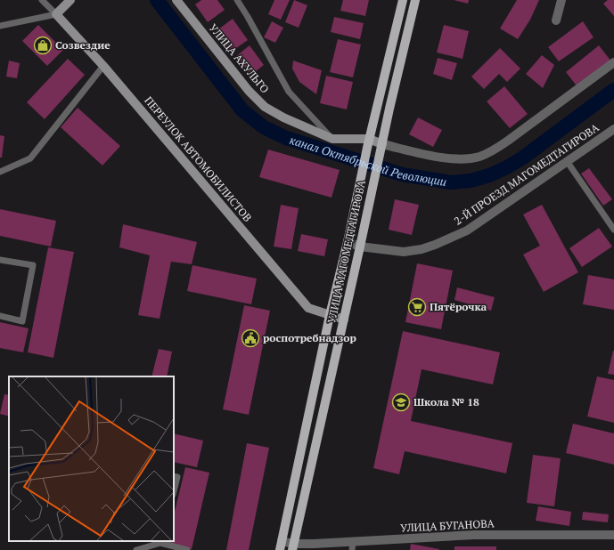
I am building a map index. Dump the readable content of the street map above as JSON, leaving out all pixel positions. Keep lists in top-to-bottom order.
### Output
{
  "streets": {
    "main road": ["УЛИЦА АХУЛЬГО", "ПЕРЕУЛОК АВТОМОБИЛИСТОВ", "УЛИЦА МАГОМЕДТАГИРОВА"],
    "street": ["2-Й ПРОЕЗД МАГОМЕДТАГИРОВА", "УЛИЦА БУГАНОВА"]
  },
  "crossings": [
    ["ПЕРЕУЛОК АВТОМОБИЛИСТОВ", "УЛИЦА МАГОМЕДТАГИРОВА"],
    ["2-Й ПРОЕЗД МАГОМЕДТАГИРОВА", "УЛИЦА МАГОМЕДТАГИРОВА"],
    ["УЛИЦА МАГОМЕДТАГИРОВА", "УЛИЦА БУГАНОВА"]
  ],
  "water": ["канал Октябрьской Революции"],
  "places": {
    "shop": ["Созвездие"],
    "supermarket": ["Пятёрочка"],
    "public building": ["роспотребнадзор"],
    "school or university": ["Школа № 18"]
  }
}
